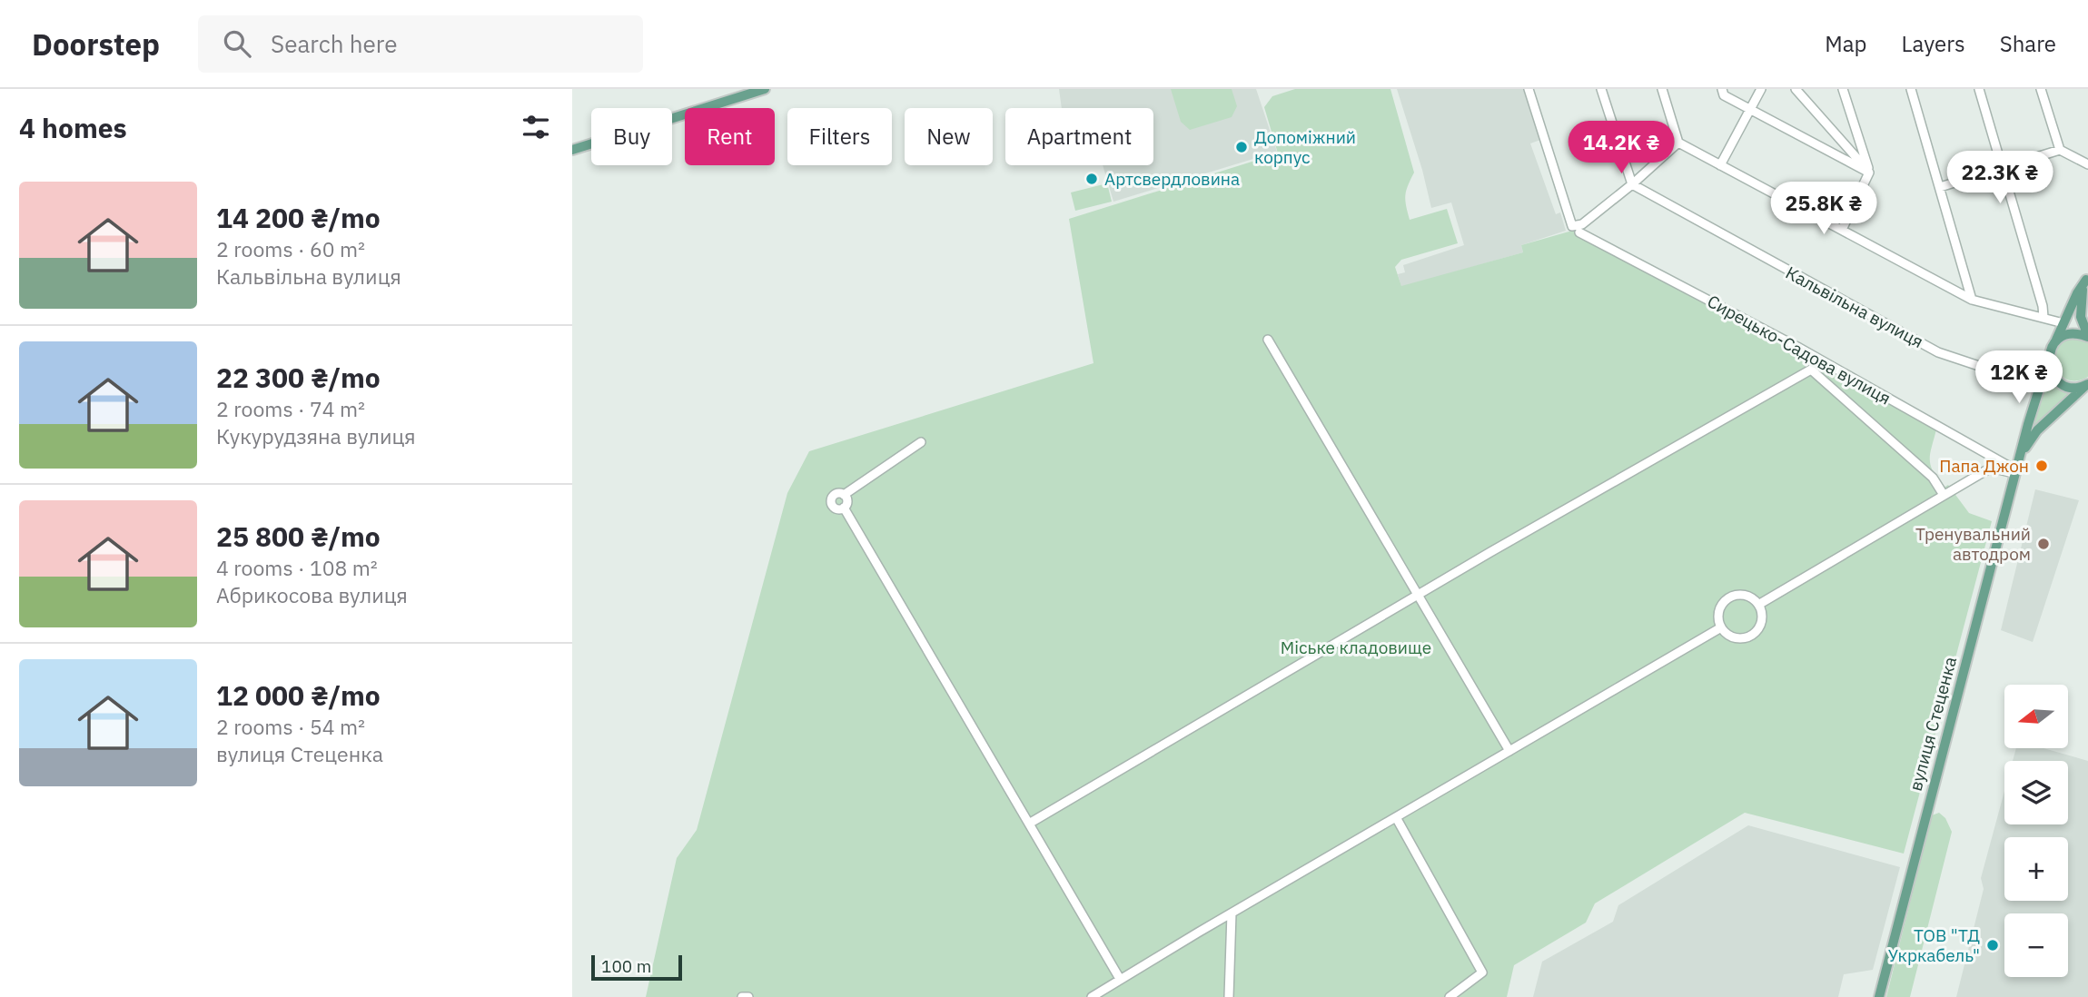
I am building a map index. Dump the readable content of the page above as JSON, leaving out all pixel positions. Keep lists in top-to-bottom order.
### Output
{
  "streets": {
    "main road": ["вулиця Стеценка"],
    "street": ["Кальвільна вулиця", "Сирецько-Садова вулиця"]
  },
  "crossings": [
    ["Кальвільна вулиця", "вулиця Стеценка"],
    ["Сирецько-Садова вулиця", "вулиця Стеценка"]
  ],
  "parks": ["Міське кладовище"],
  "places": [
    "Допоміжний корпус",
    "Артсвердловина",
    "Папа Джон",
    "Тренувальний автодром",
    "ТОВ \"ТД Укркабель\""
  ],
  "scale_bar": "100 m",
  "north": "left",
  "page": {
    "header": "Doorstep",
    "search": "Search here",
    "nav": ["Map", "Layers", "Share"],
    "heading": "4 homes",
    "chip": [
      "Buy",
      "Rent",
      "Filters",
      "New",
      "Apartment"
    ],
    "price": [
      "14.2K ₴",
      "22.3K ₴",
      "25.8K ₴",
      "12K ₴"
    ],
    "list": [
      {
        "name": "14 200 ₴/mo",
        "note": "2 rooms · 60 m² · Кальвільна вулиця"
      },
      {
        "name": "22 300 ₴/mo",
        "note": "2 rooms · 74 m² · Кукурудзяна вулиця"
      },
      {
        "name": "25 800 ₴/mo",
        "note": "4 rooms · 108 m² · Абрикосова вулиця"
      },
      {
        "name": "12 000 ₴/mo",
        "note": "2 rooms · 54 m² · вулиця Стеценка"
      }
    ],
    "map_buttons": ["+", "−"],
    "scale": "100 m"
  }
}
